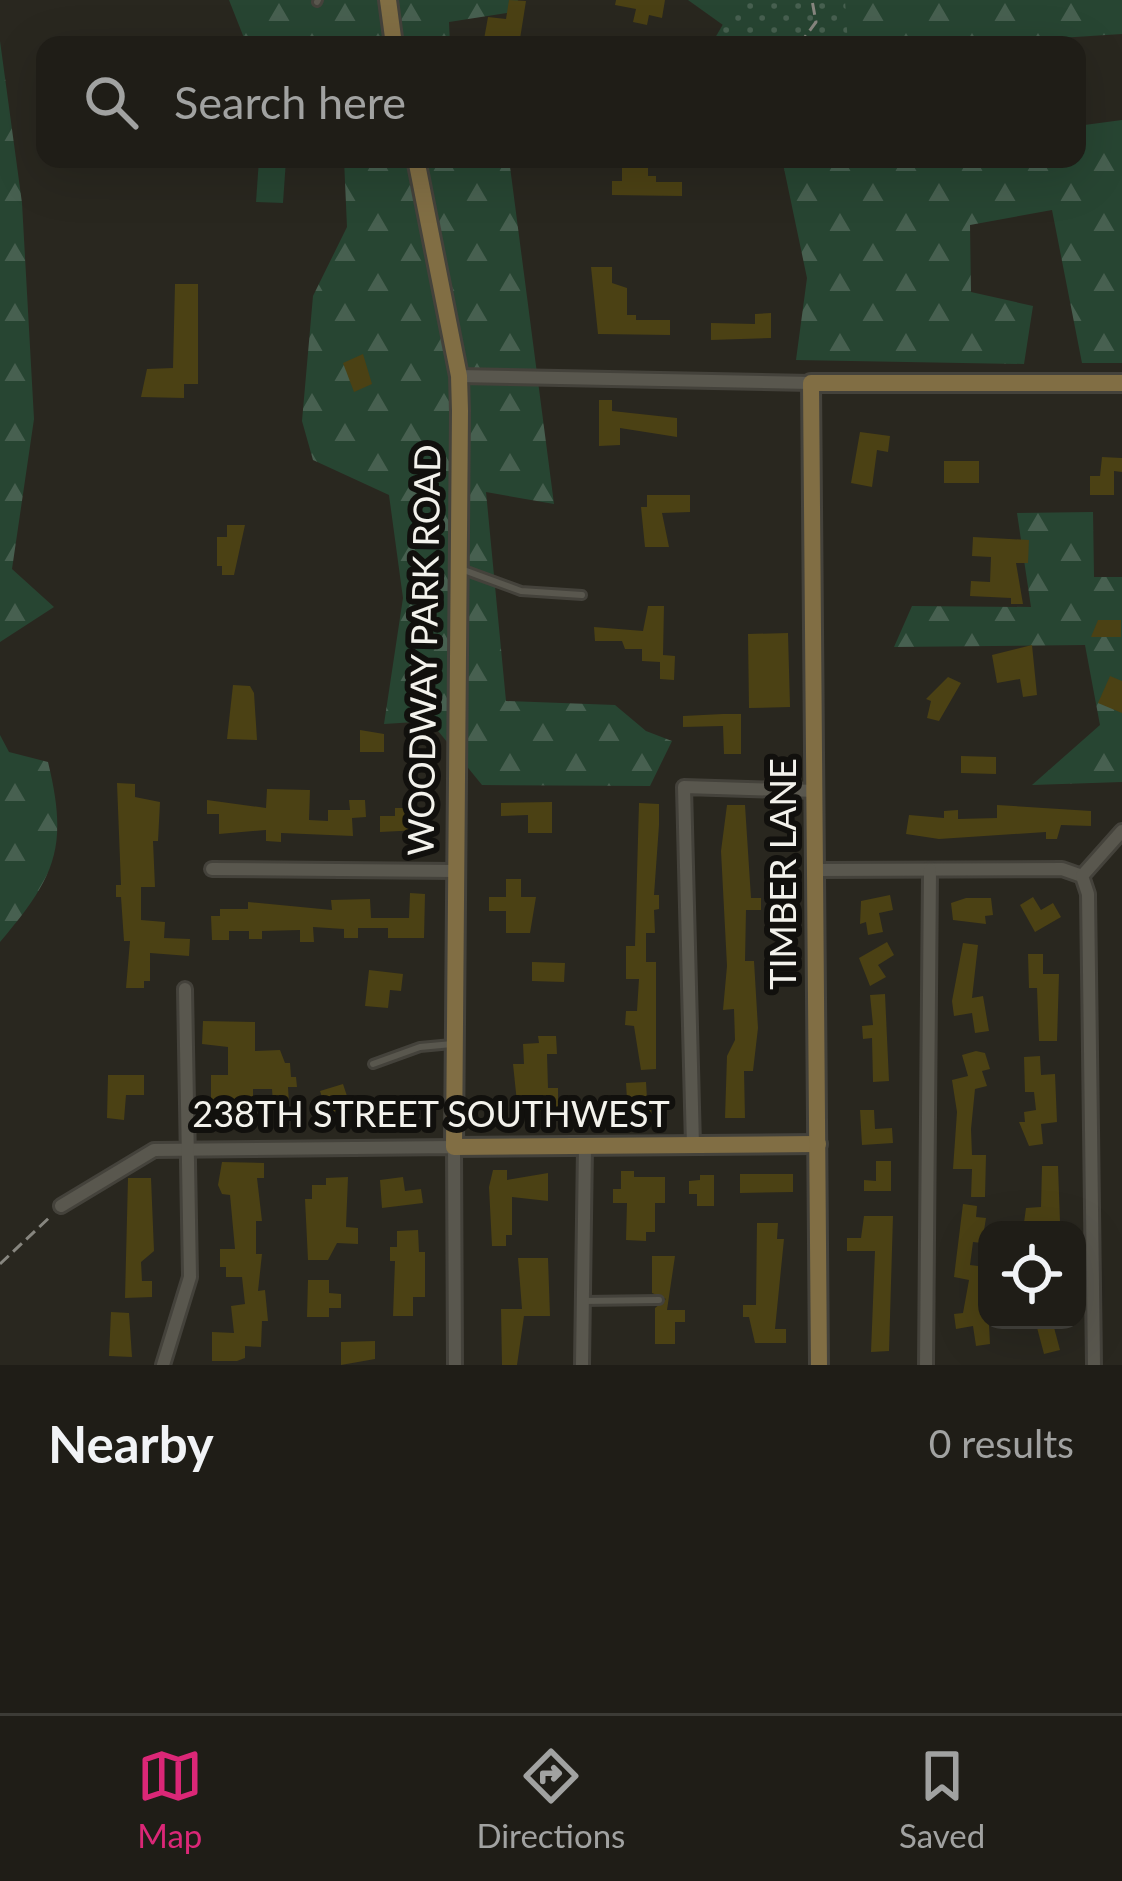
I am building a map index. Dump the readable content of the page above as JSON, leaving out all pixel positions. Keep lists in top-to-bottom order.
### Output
{
  "streets": {
    "street": ["WOODWAY PARK ROAD", "TIMBER LANE", "238TH STREET SOUTHWEST"]
  },
  "crossings": [
    ["WOODWAY PARK ROAD", "238TH STREET SOUTHWEST"],
    ["TIMBER LANE", "238TH STREET SOUTHWEST"]
  ],
  "page": {
    "search": "Search here",
    "heading": ["Nearby", "0 results"],
    "nav": ["Map", "Directions", "Saved"]
  }
}
